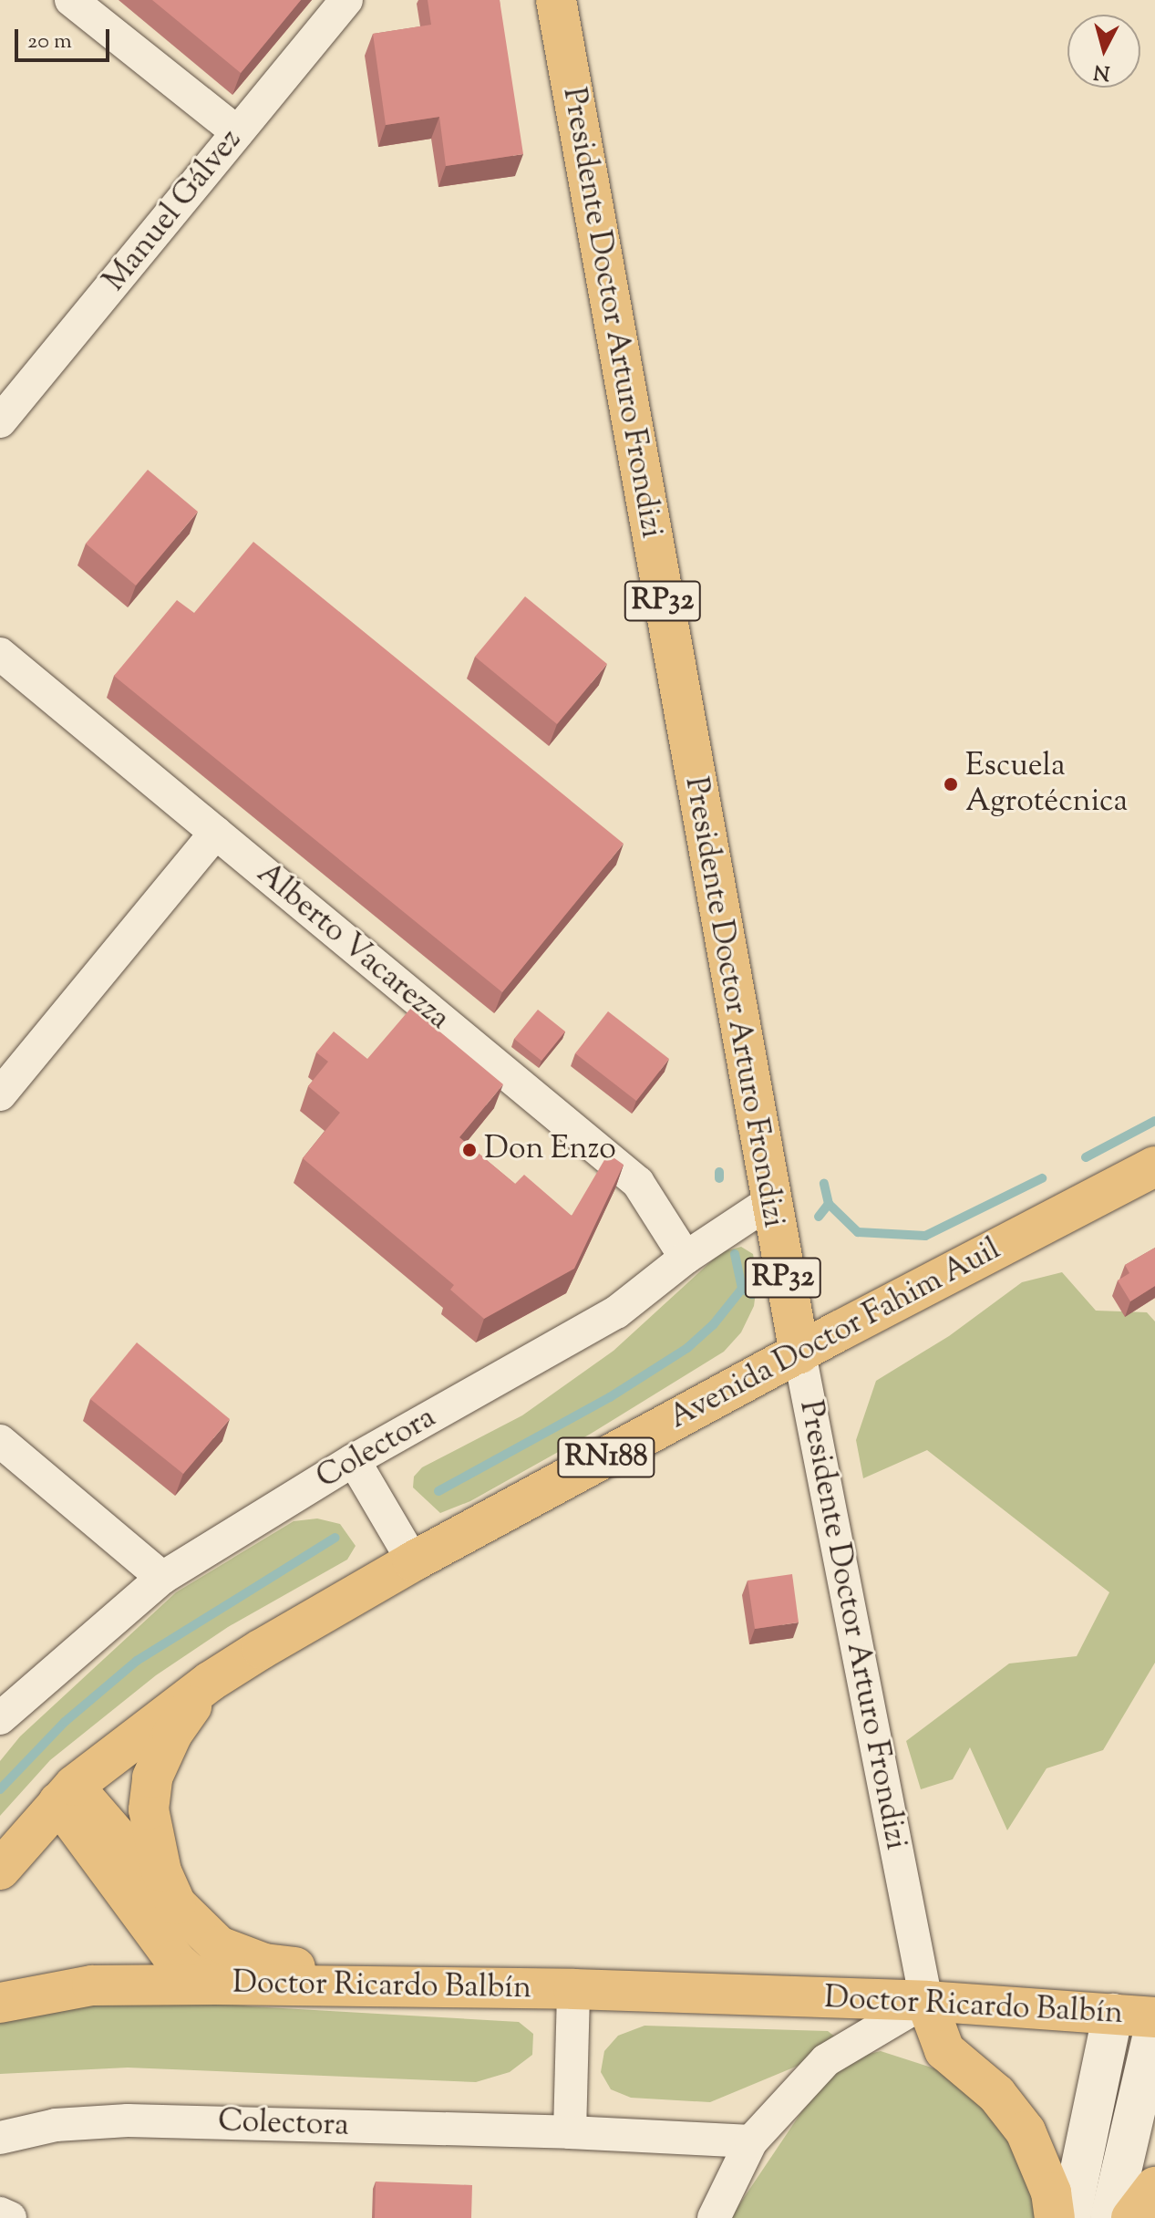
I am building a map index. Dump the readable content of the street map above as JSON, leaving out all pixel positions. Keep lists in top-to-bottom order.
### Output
{
  "streets": {
    "main road": [
      "Presidente Doctor Arturo Frondizi",
      "RP32",
      "Avenida Doctor Fahim Auil",
      "RN188",
      "Doctor Ricardo Balbín"
    ],
    "street": ["Manuel Gálvez", "Alberto Vacarezza", "Colectora"]
  },
  "crossings": [
    ["Presidente Doctor Arturo Frondizi", "Avenida Doctor Fahim Auil"],
    ["Presidente Doctor Arturo Frondizi", "Colectora"],
    ["Presidente Doctor Arturo Frondizi", "Doctor Ricardo Balbín"],
    ["Alberto Vacarezza", "Colectora"],
    ["Avenida Doctor Fahim Auil", "RN188"],
    ["Avenida Doctor Fahim Auil", "Doctor Ricardo Balbín"],
    ["RN188", "Doctor Ricardo Balbín"]
  ],
  "places": ["Escuela Agrotécnica", "Don Enzo"],
  "scale_bar": "20 m",
  "north": "bottom"
}
